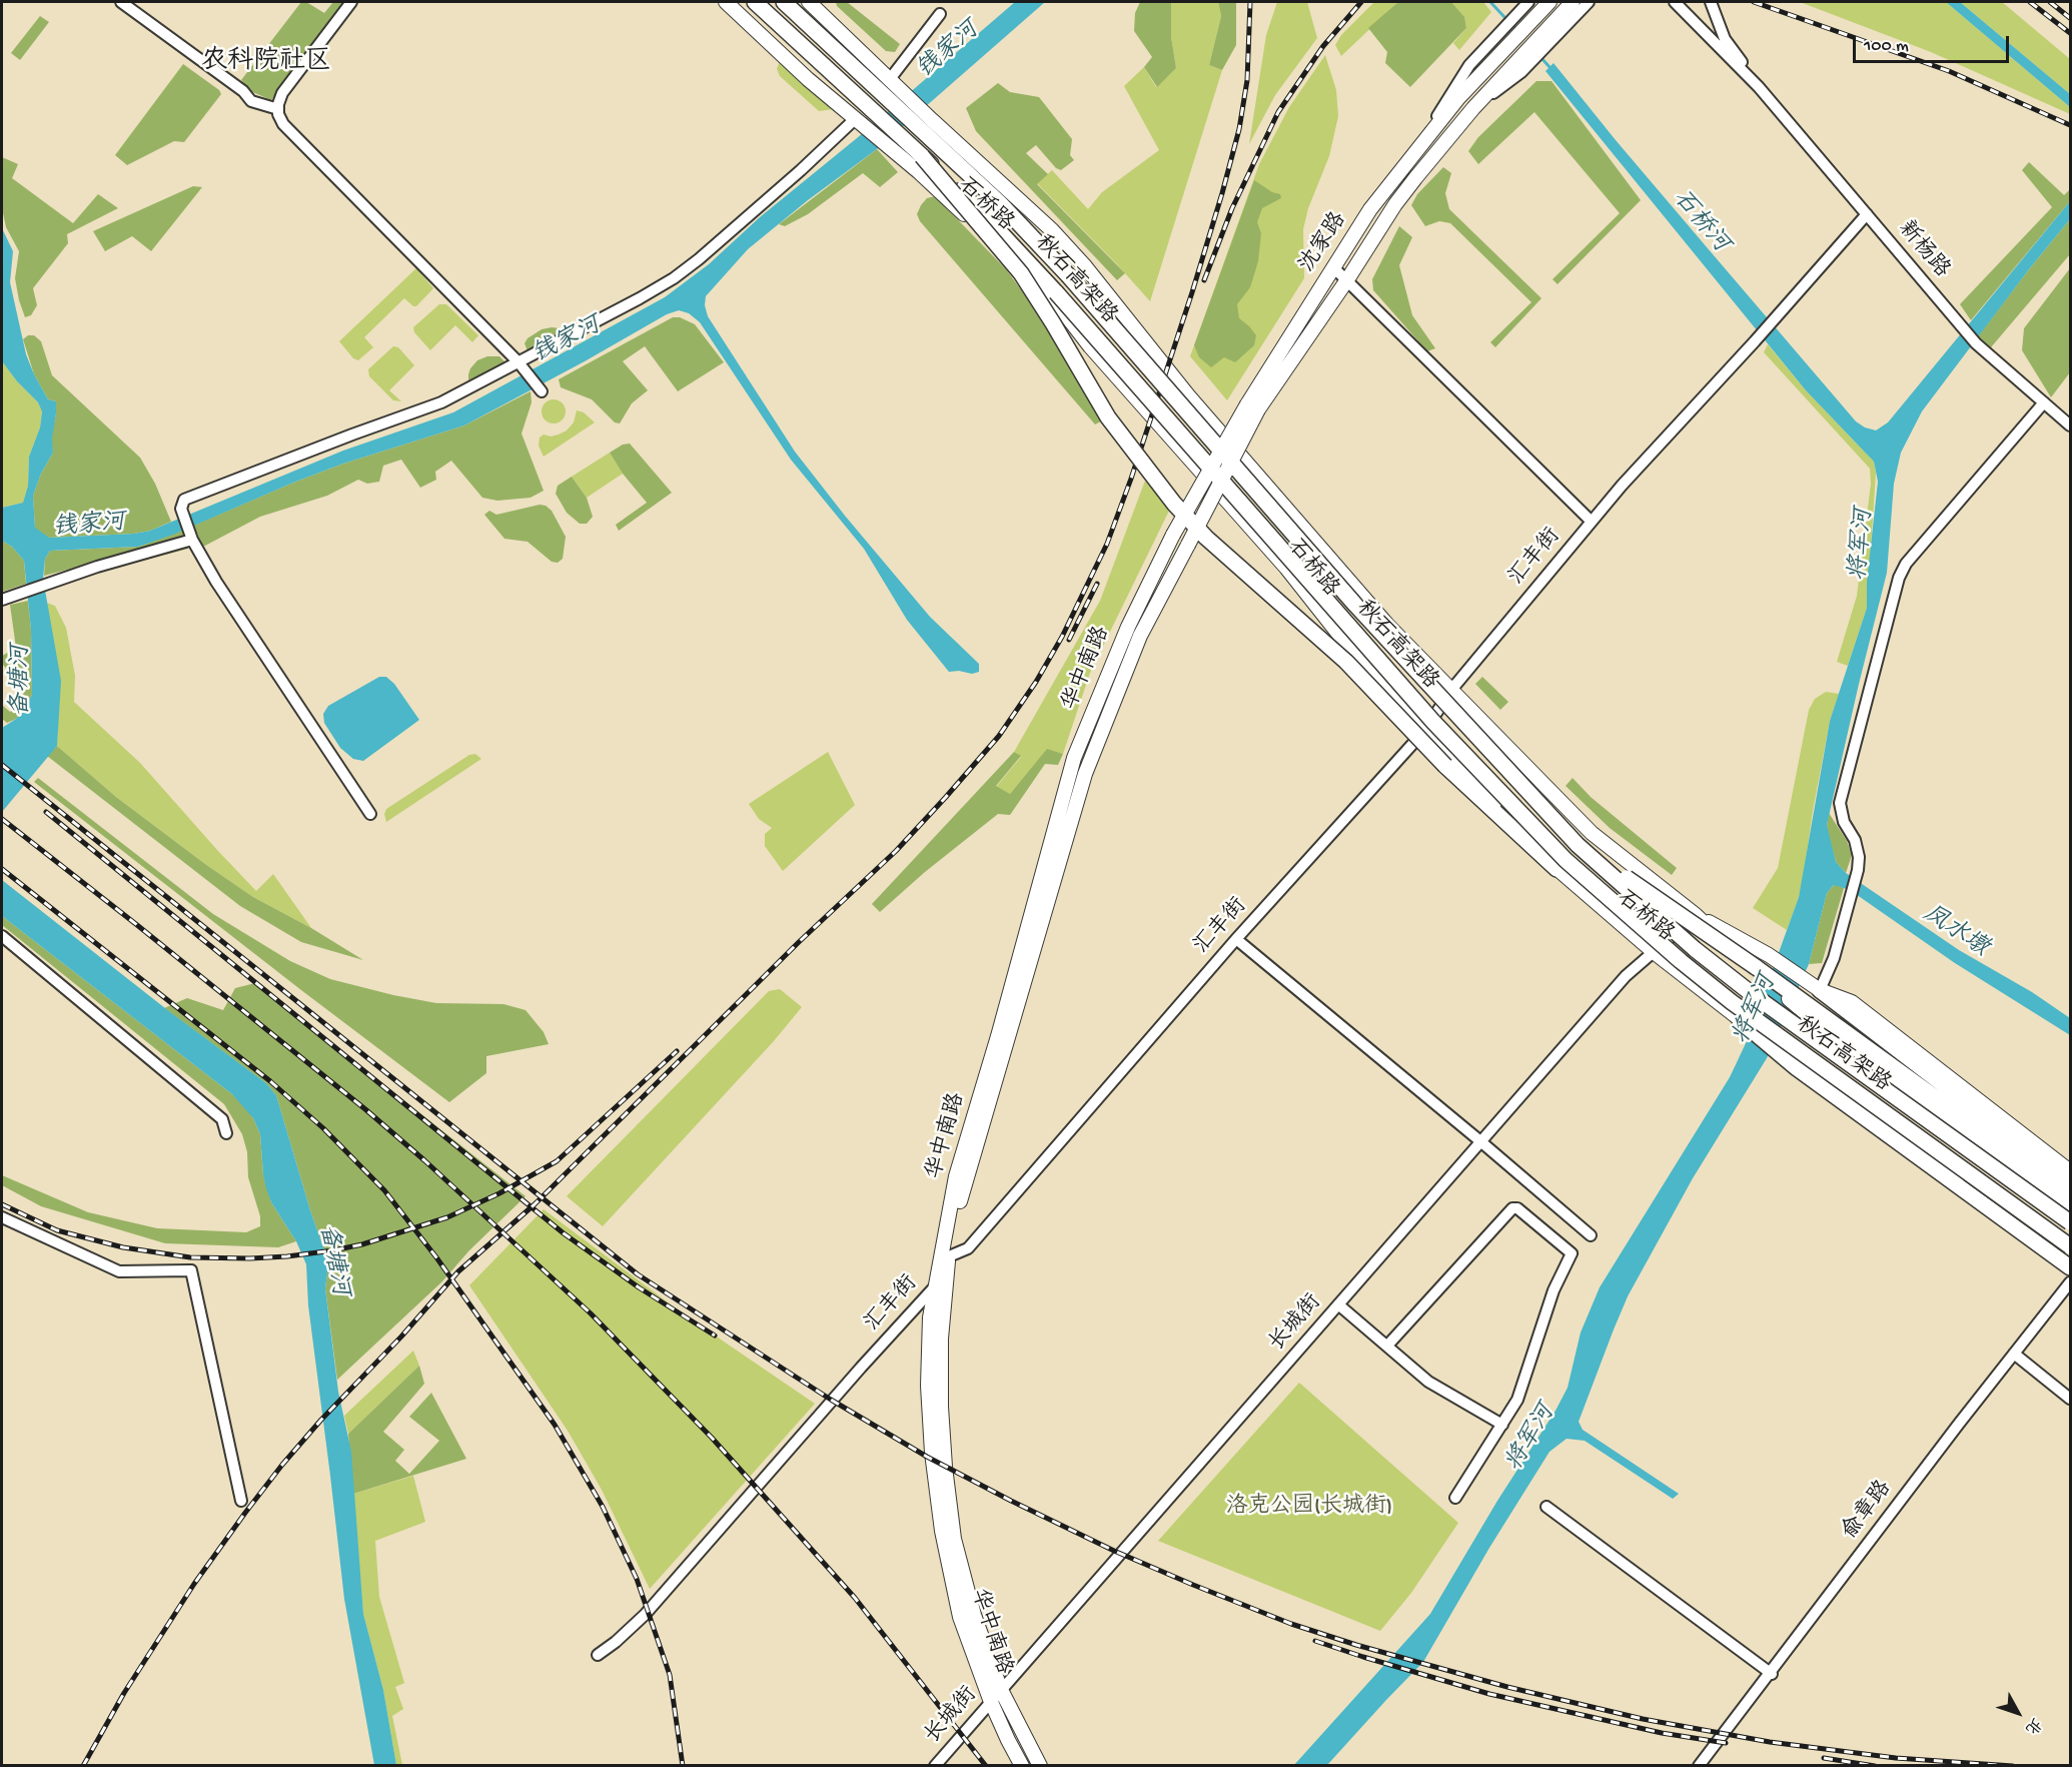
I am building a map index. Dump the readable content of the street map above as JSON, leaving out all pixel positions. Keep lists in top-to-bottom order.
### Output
{
  "streets": {
    "highway": ["秋石高架路"],
    "main road": ["石桥路", "沈家路", "华中南路"],
    "street": [
      "新杨路",
      "汇丰街",
      "长城街",
      "俞章路"
    ]
  },
  "crossings": [
    ["石桥路", "汇丰街"],
    ["石桥路", "长城街"],
    ["沈家路", "华中南路"],
    ["新杨路", "汇丰街"],
    ["汇丰街", "华中南路"],
    ["华中南路", "长城街"]
  ],
  "districts": ["农科院社区"],
  "water": [
    "钱家河",
    "石桥河",
    "将军河",
    "备塘河",
    "凤水墩"
  ],
  "parks": ["洛克公园(长城街)"],
  "scale_bar": "100 m",
  "north": "bottom right"
}
